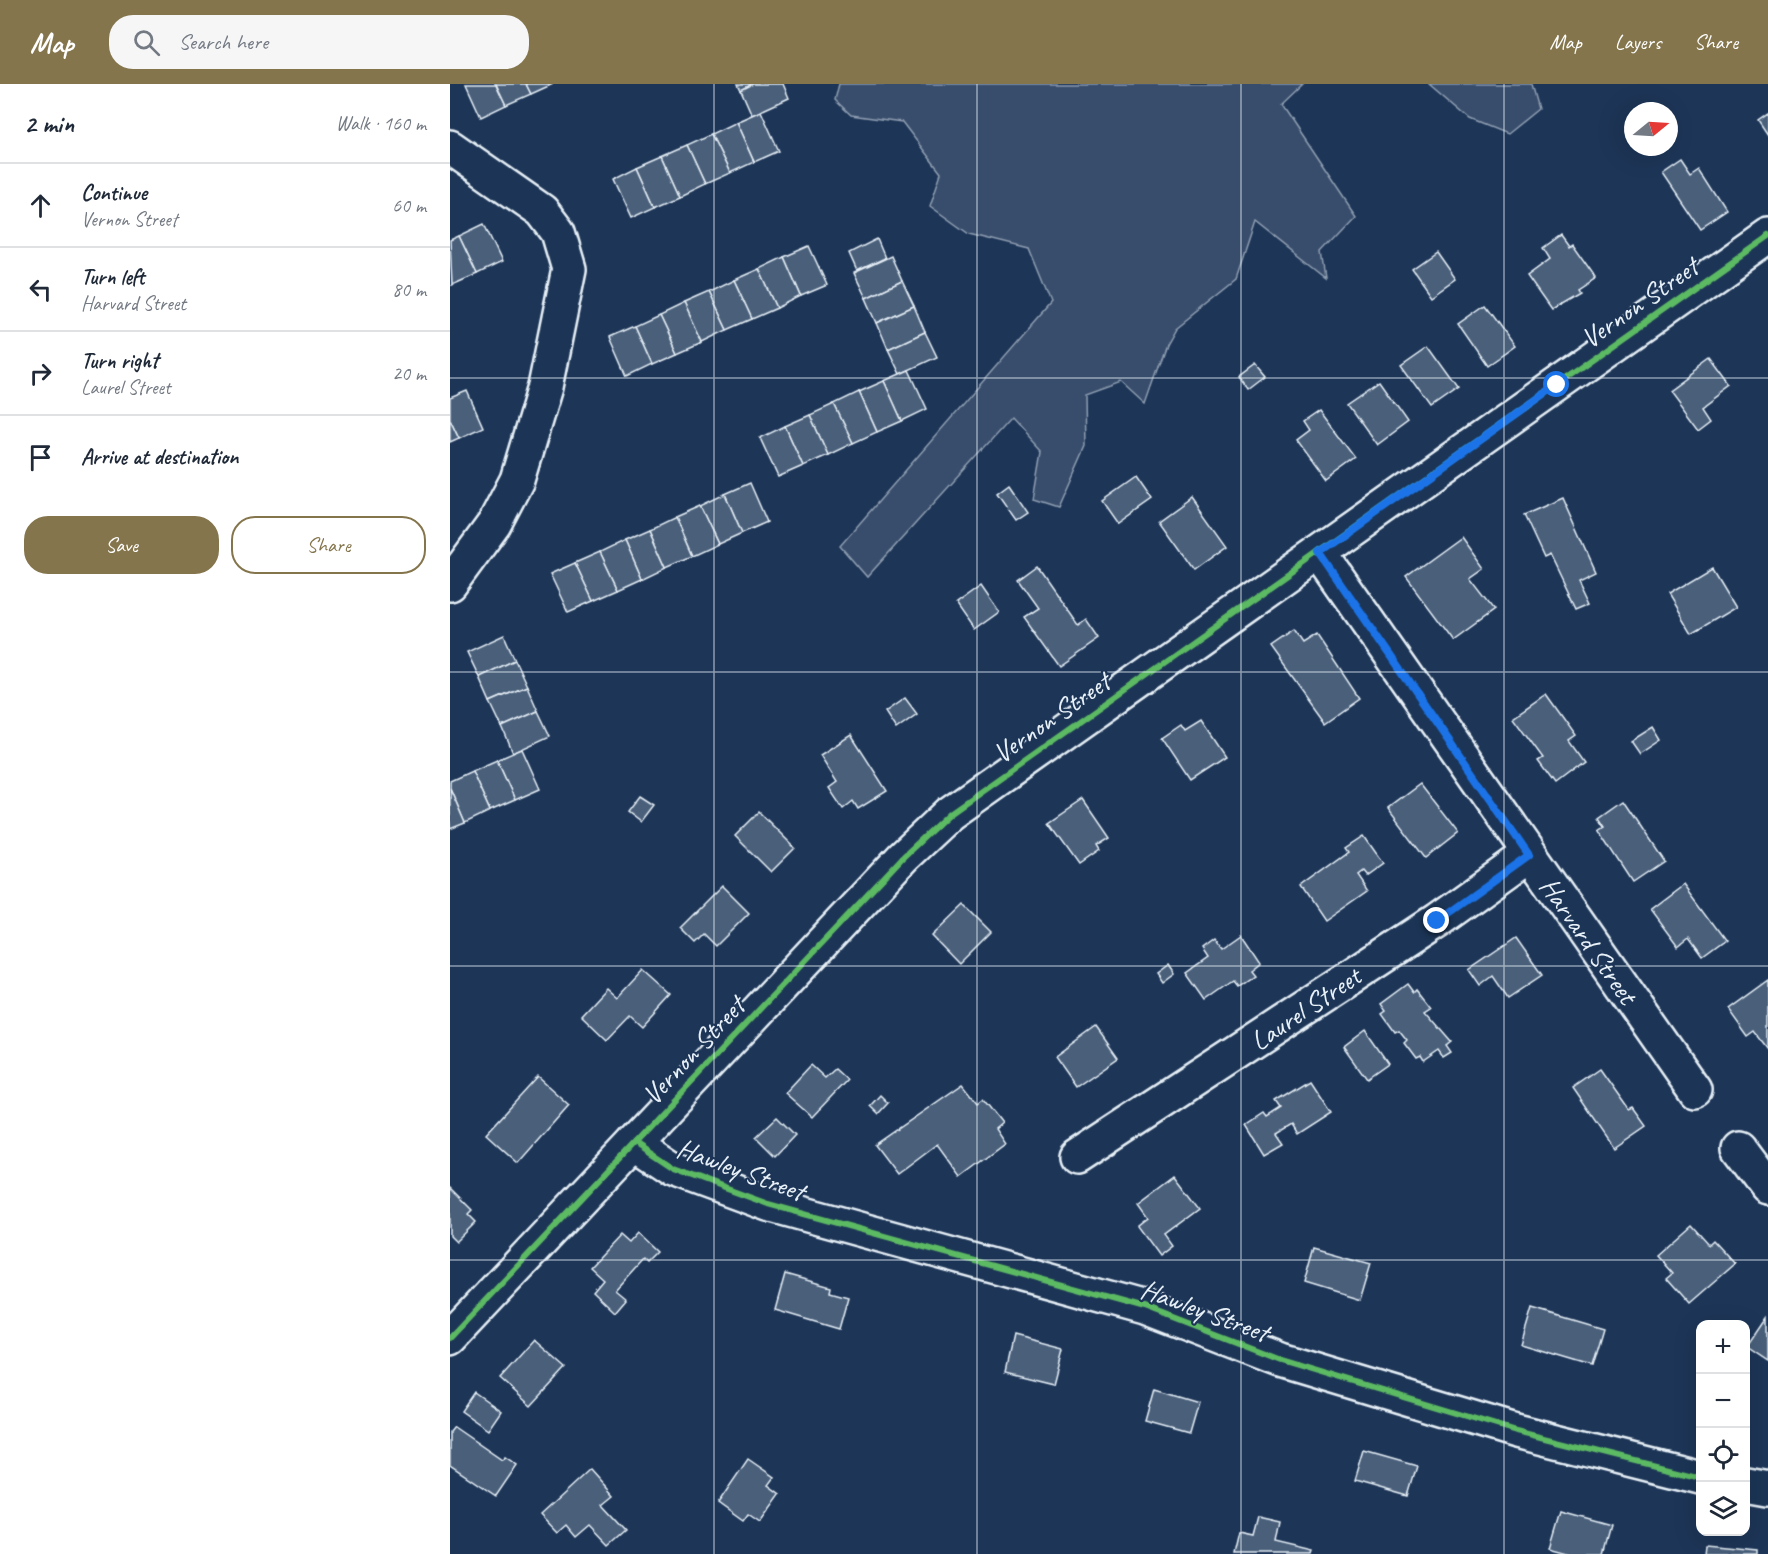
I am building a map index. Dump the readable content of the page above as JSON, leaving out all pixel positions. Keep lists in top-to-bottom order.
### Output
{
  "streets": {
    "street": [
      "Vernon Street",
      "Harvard Street",
      "Laurel Street",
      "Hawley Street"
    ]
  },
  "crossings": [
    ["Vernon Street", "Harvard Street"],
    ["Vernon Street", "Hawley Street"],
    ["Harvard Street", "Laurel Street"]
  ],
  "north": "right",
  "page": {
    "header": "Map",
    "search": "Search here",
    "nav": ["Map", "Layers", "Share"],
    "heading": ["2 min", "Walk · 160 m"],
    "list": [
      ["Continue", "Vernon Street", "60 m"],
      ["Turn left", "Harvard Street", "80 m"],
      ["Turn right", "Laurel Street", "20 m"],
      "Arrive at destination"
    ],
    "buttons": ["Save", "Share"],
    "map_buttons": ["+", "−"]
  }
}
